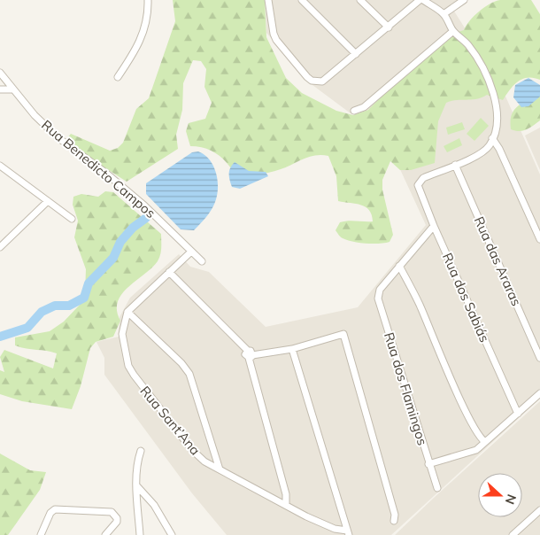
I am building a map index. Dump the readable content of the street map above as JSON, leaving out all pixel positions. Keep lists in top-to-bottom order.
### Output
{
  "streets": {
    "street": [
      "Rua Benedicto Campos",
      "Rua das Araras",
      "Rua dos Sabiás",
      "Rua dos Flamingos",
      "Rua Sant’Ana"
    ]
  },
  "crossings": [
    ["Rua das Araras", "Rua dos Sabiás"]
  ],
  "north": "right"
}
